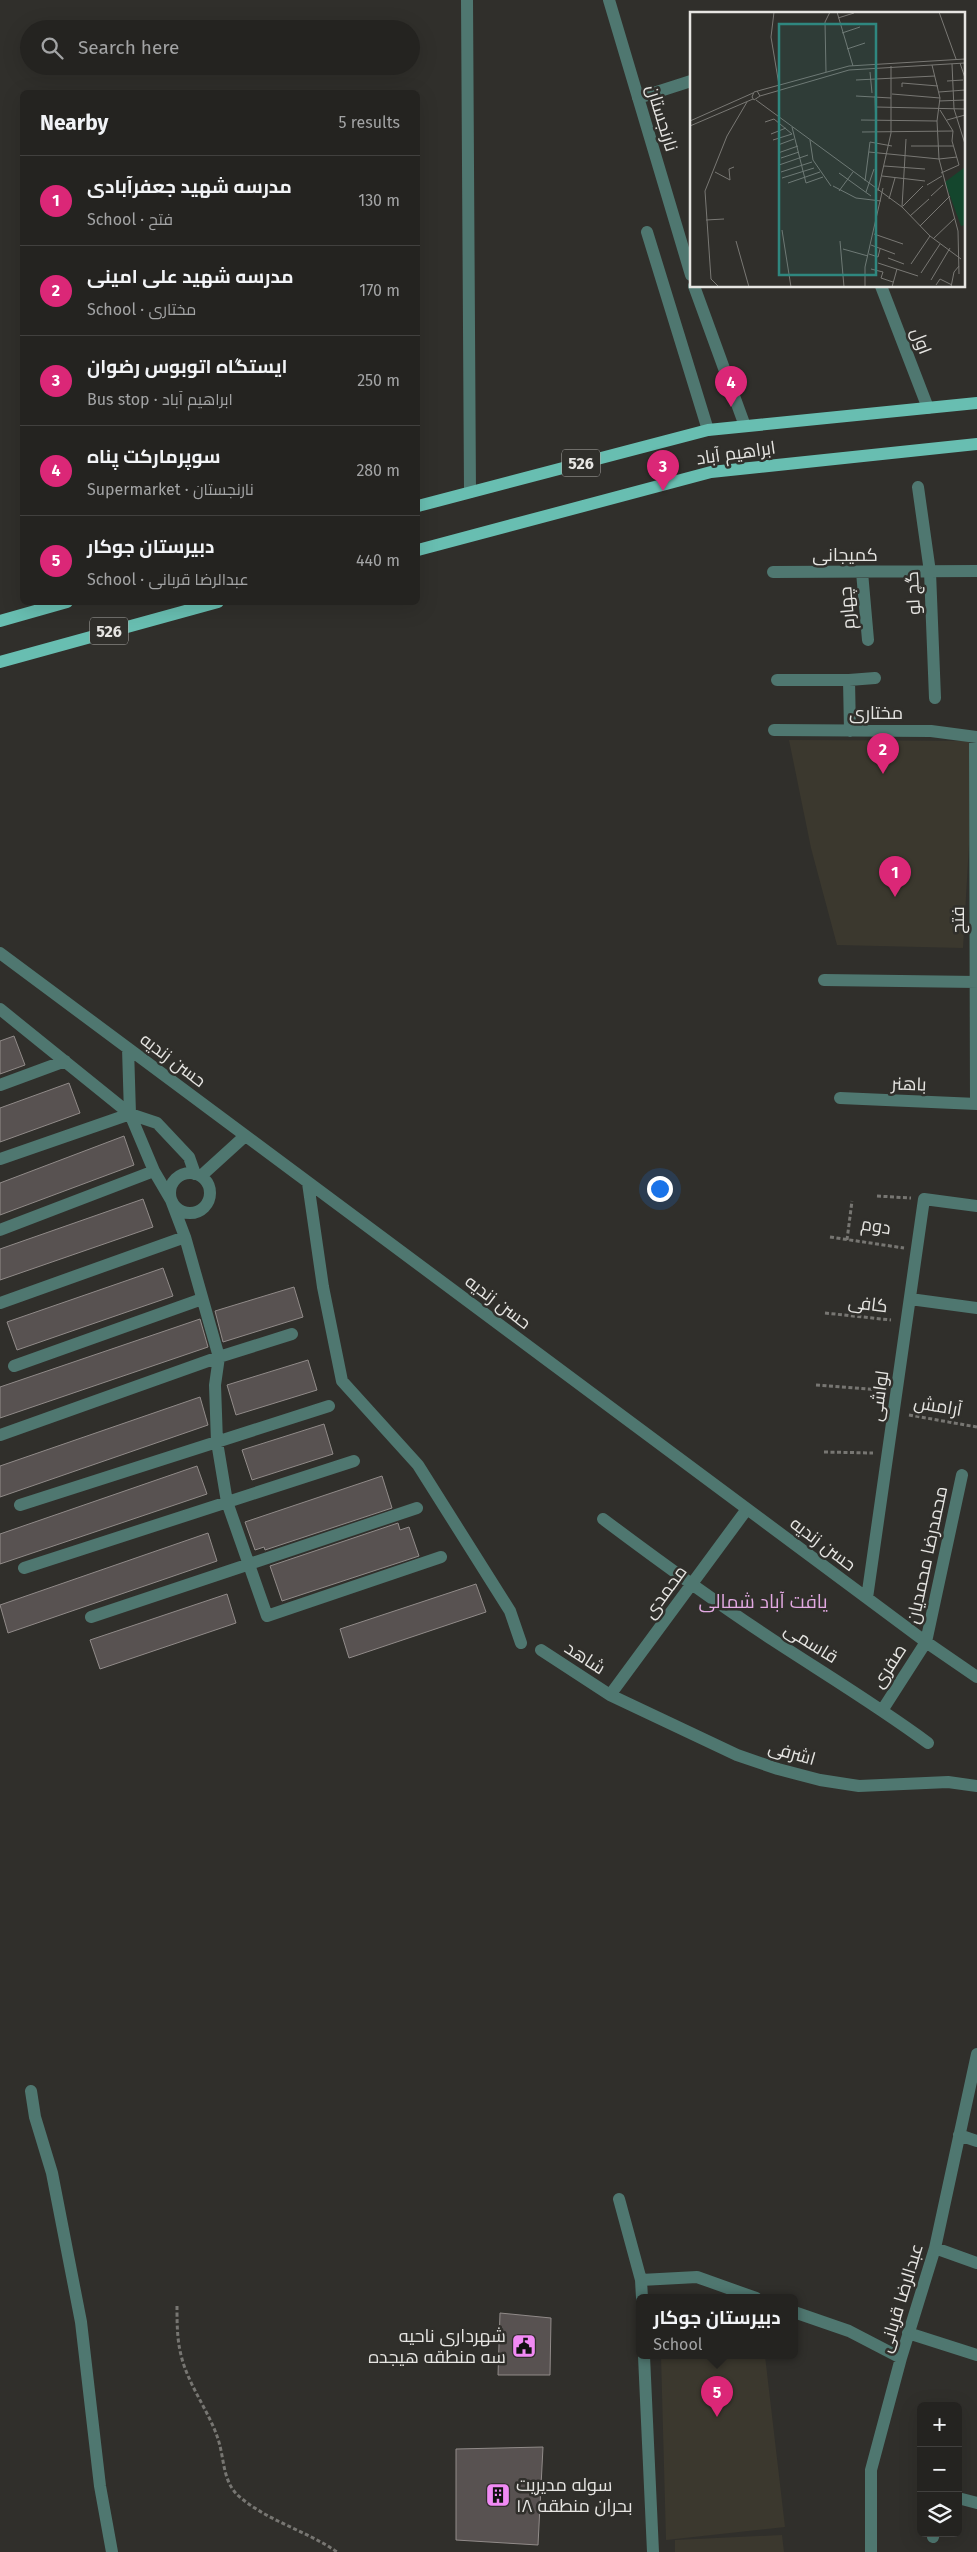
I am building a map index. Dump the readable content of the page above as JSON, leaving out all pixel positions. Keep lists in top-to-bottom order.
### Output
{
  "streets": {
    "main road": ["ابراهیم آباد", "526"],
    "street": [
      "نارنجستان",
      "اول",
      "کمیجانی",
      "گچ لو",
      "چهارم",
      "مختاری",
      "فتح",
      "حسن زندیه",
      "باهنر",
      "لواشی",
      "محمدرضا محمدیان",
      "محمدی",
      "قاسمی",
      "شاهد",
      "صفری",
      "اشرفی",
      "عبدالرضا قربانی"
    ],
    "path": ["دوم", "کافی", "آرامش"]
  },
  "crossings": [
    ["اول", "ابراهیم آباد"],
    ["کمیجانی", "گچ لو"],
    ["کمیجانی", "چهارم"],
    ["مختاری", "فتح"],
    ["فتح", "باهنر"],
    ["حسن زندیه", "لواشی"],
    ["حسن زندیه", "محمدرضا محمدیان"],
    ["حسن زندیه", "محمدی"],
    ["حسن زندیه", "صفری"],
    ["دوم", "لواشی"],
    ["کافی", "لواشی"],
    ["لواشی", "آرامش"],
    ["محمدرضا محمدیان", "صفری"],
    ["محمدی", "قاسمی"],
    ["محمدی", "شاهد"],
    ["محمدی", "اشرفی"],
    ["قاسمی", "صفری"],
    ["شاهد", "اشرفی"]
  ],
  "districts": ["یافت آباد شمالی"],
  "places": {
    "public building": ["شهرداری ناحیه سه منطقه هیجده"],
    "building": ["سوله مدیریت بحران منطقه ۱۸"]
  },
  "page": {
    "search": "Search here",
    "heading": ["Nearby", "5 results"],
    "list": [
      {
        "mark": "1",
        "name": "مدرسه شهید جعفرآبادی",
        "note": "School · فتح",
        "value": "130 m"
      },
      {
        "mark": "2",
        "name": "مدرسه شهید علی امینی",
        "note": "School · مختاری",
        "value": "170 m"
      },
      {
        "mark": "3",
        "name": "ایستگاه اتوبوس رضوان",
        "note": "Bus stop · ابراهیم آباد",
        "value": "250 m"
      },
      {
        "mark": "4",
        "name": "سوپرمارکت پناه",
        "note": "Supermarket · نارنجستان",
        "value": "280 m"
      },
      {
        "mark": "5",
        "name": "دبیرستان جوکار",
        "note": "School · عبدالرضا قربانی",
        "value": "440 m"
      }
    ],
    "pins": [
      "4",
      "3",
      "2",
      "1",
      "5"
    ],
    "popup": ["دبیرستان جوکار", "School"],
    "map_buttons": ["+", "−"]
  }
}
